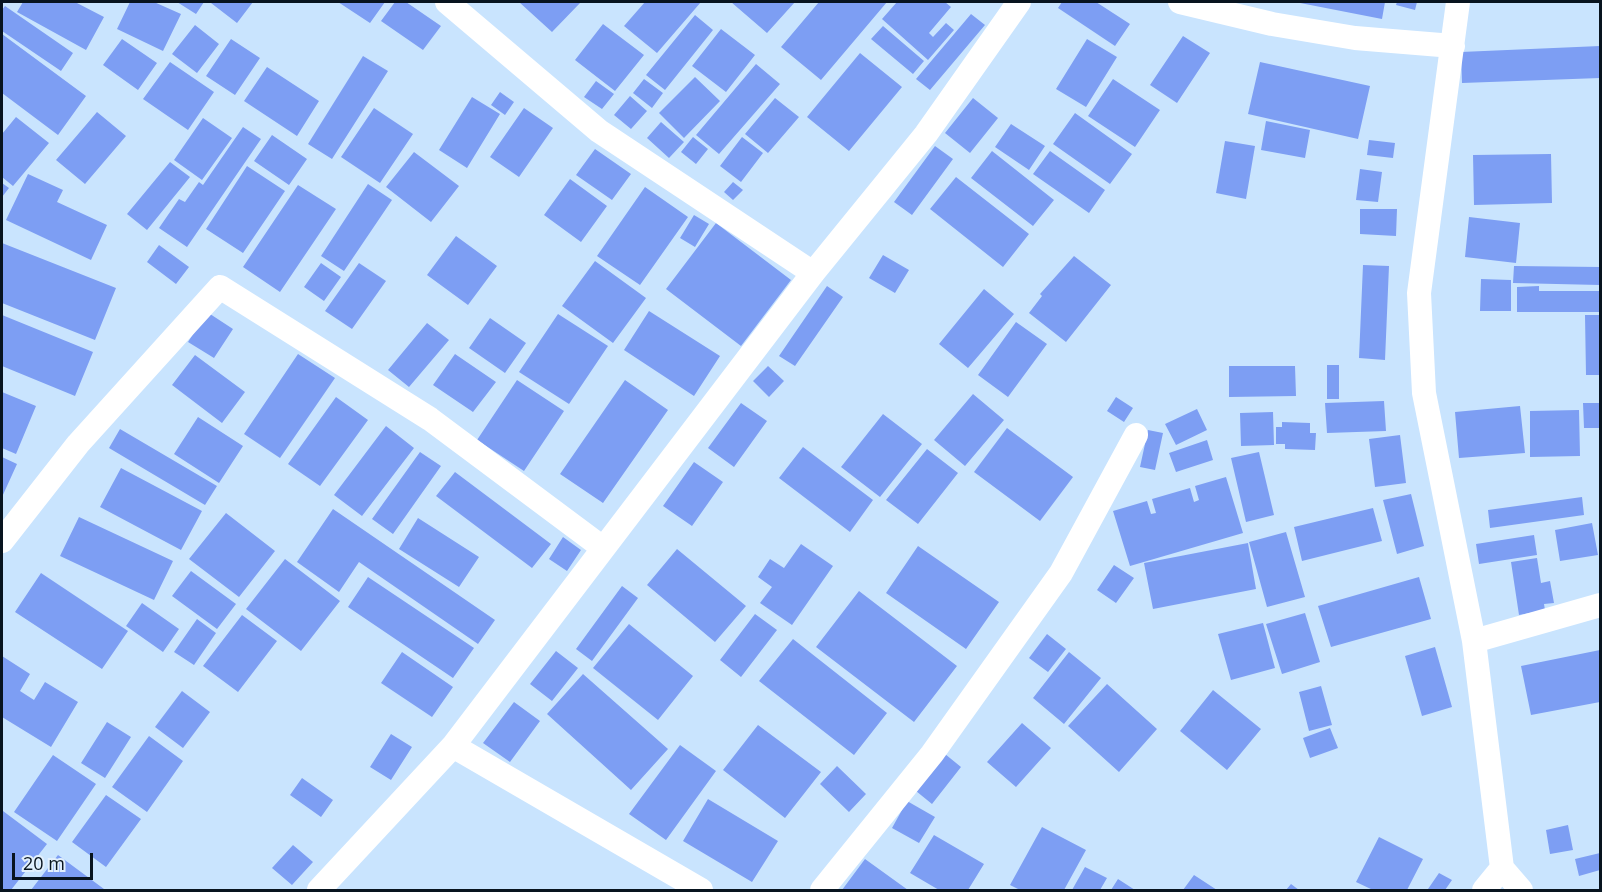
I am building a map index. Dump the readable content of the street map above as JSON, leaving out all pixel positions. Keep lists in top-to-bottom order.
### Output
{
  "scale_bar": "20 m"
}
